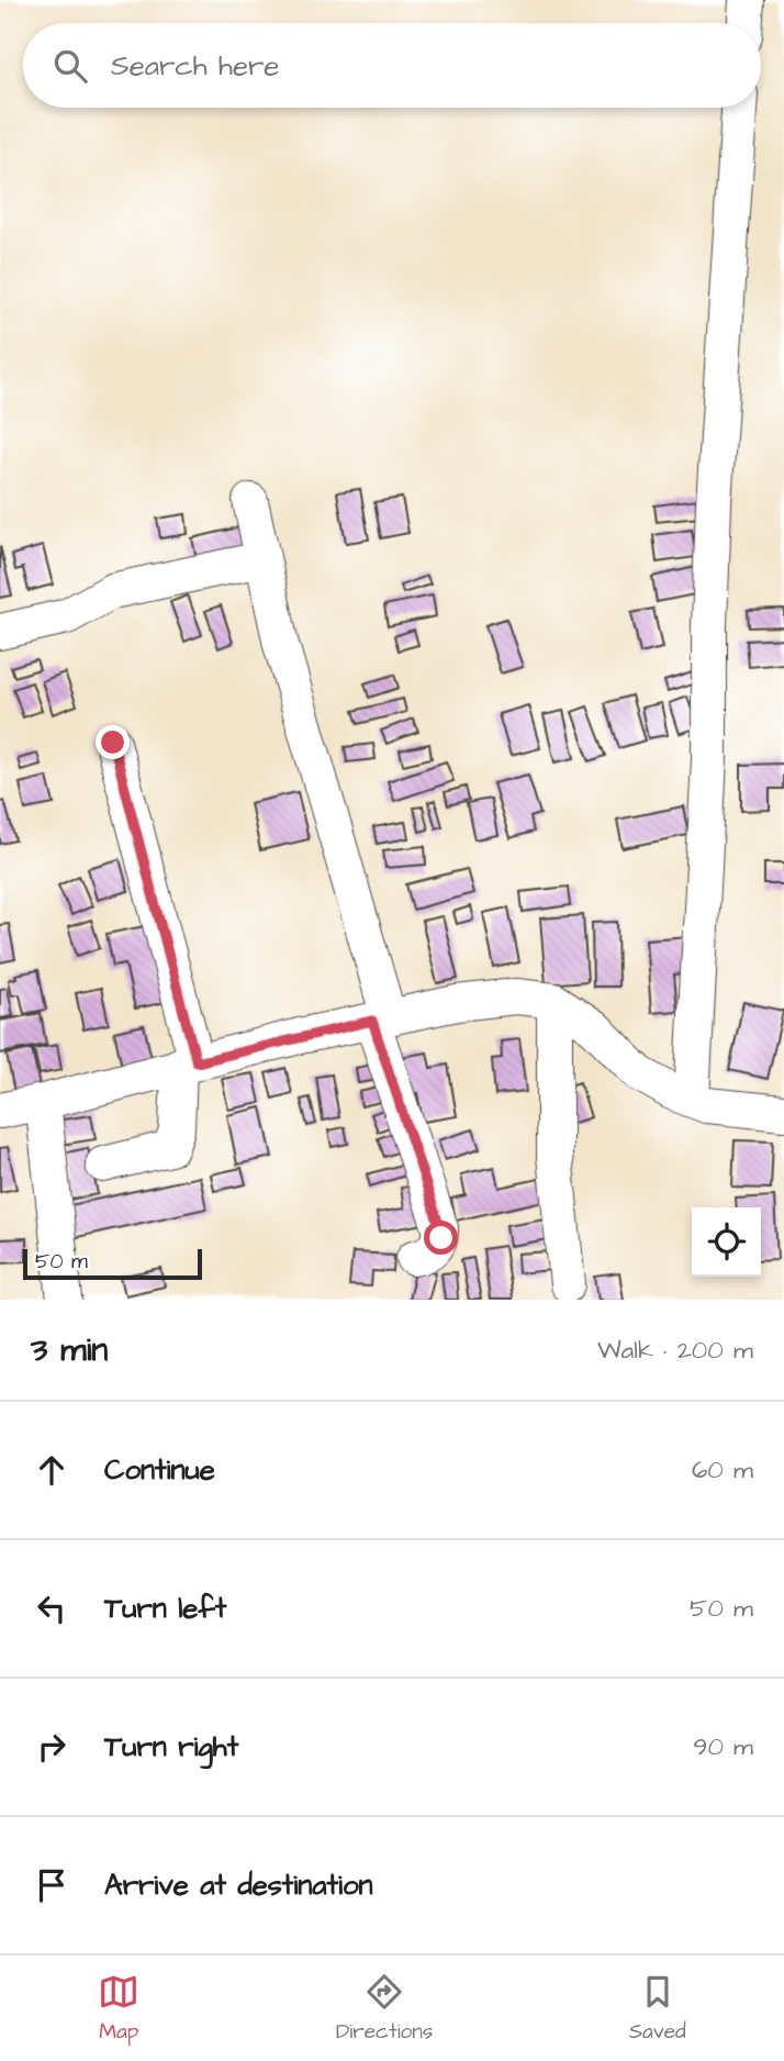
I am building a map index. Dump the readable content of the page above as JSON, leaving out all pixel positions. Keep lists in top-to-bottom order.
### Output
{
  "scale_bar": "50 m",
  "page": {
    "search": "Search here",
    "scale": "50 m",
    "heading": ["3 min", "Walk · 200 m"],
    "list": [
      ["Continue", "60 m"],
      ["Turn left", "50 m"],
      ["Turn right", "90 m"],
      "Arrive at destination"
    ],
    "nav": ["Map", "Directions", "Saved"]
  }
}
